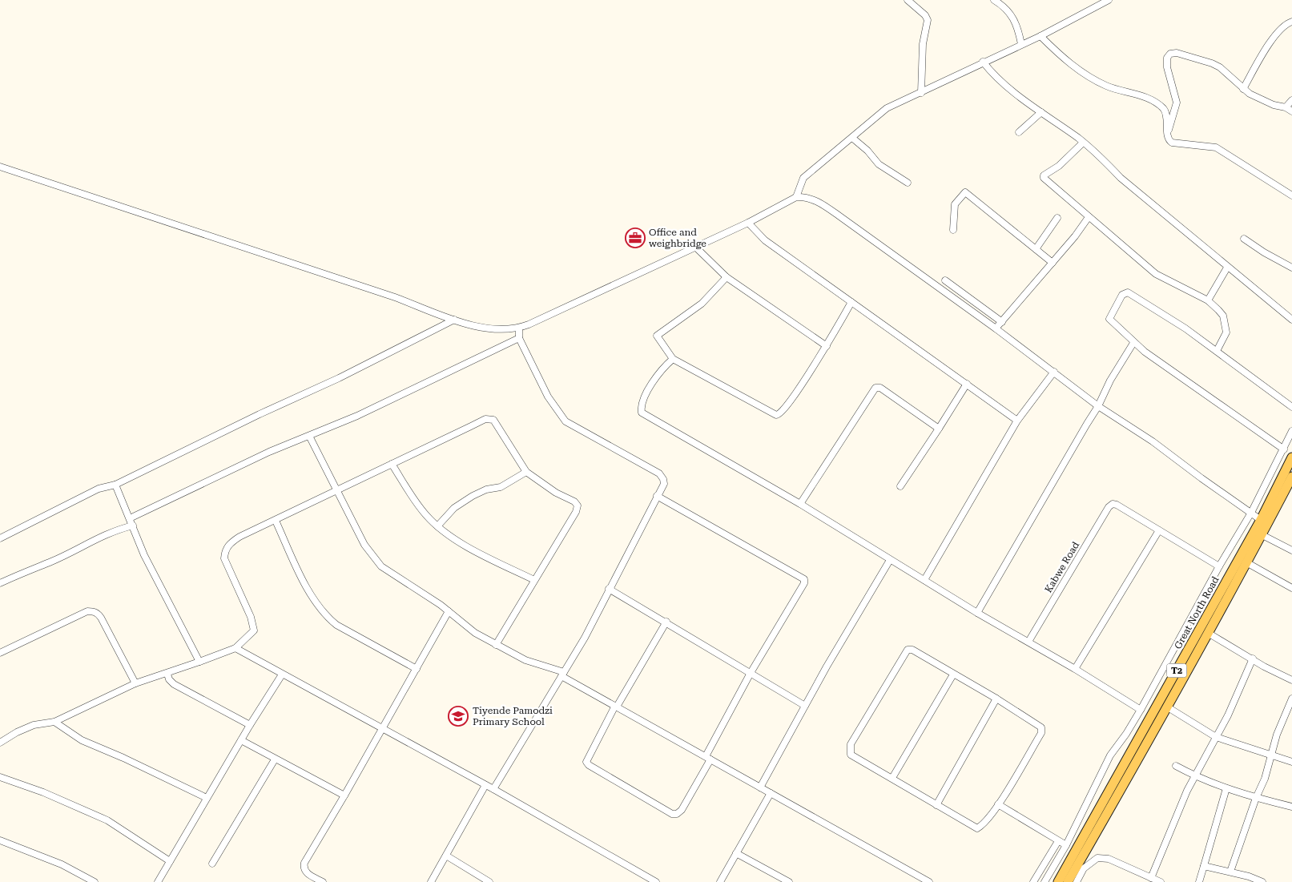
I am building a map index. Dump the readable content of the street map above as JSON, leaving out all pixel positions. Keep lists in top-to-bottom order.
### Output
{
  "streets": {
    "main road": ["Great North Road", "T2"],
    "street": ["Kabwe Road"]
  },
  "places": {
    "office": ["Office and weighbridge"],
    "school or university": ["Tiyende Pamodzi Primary School"]
  }
}
